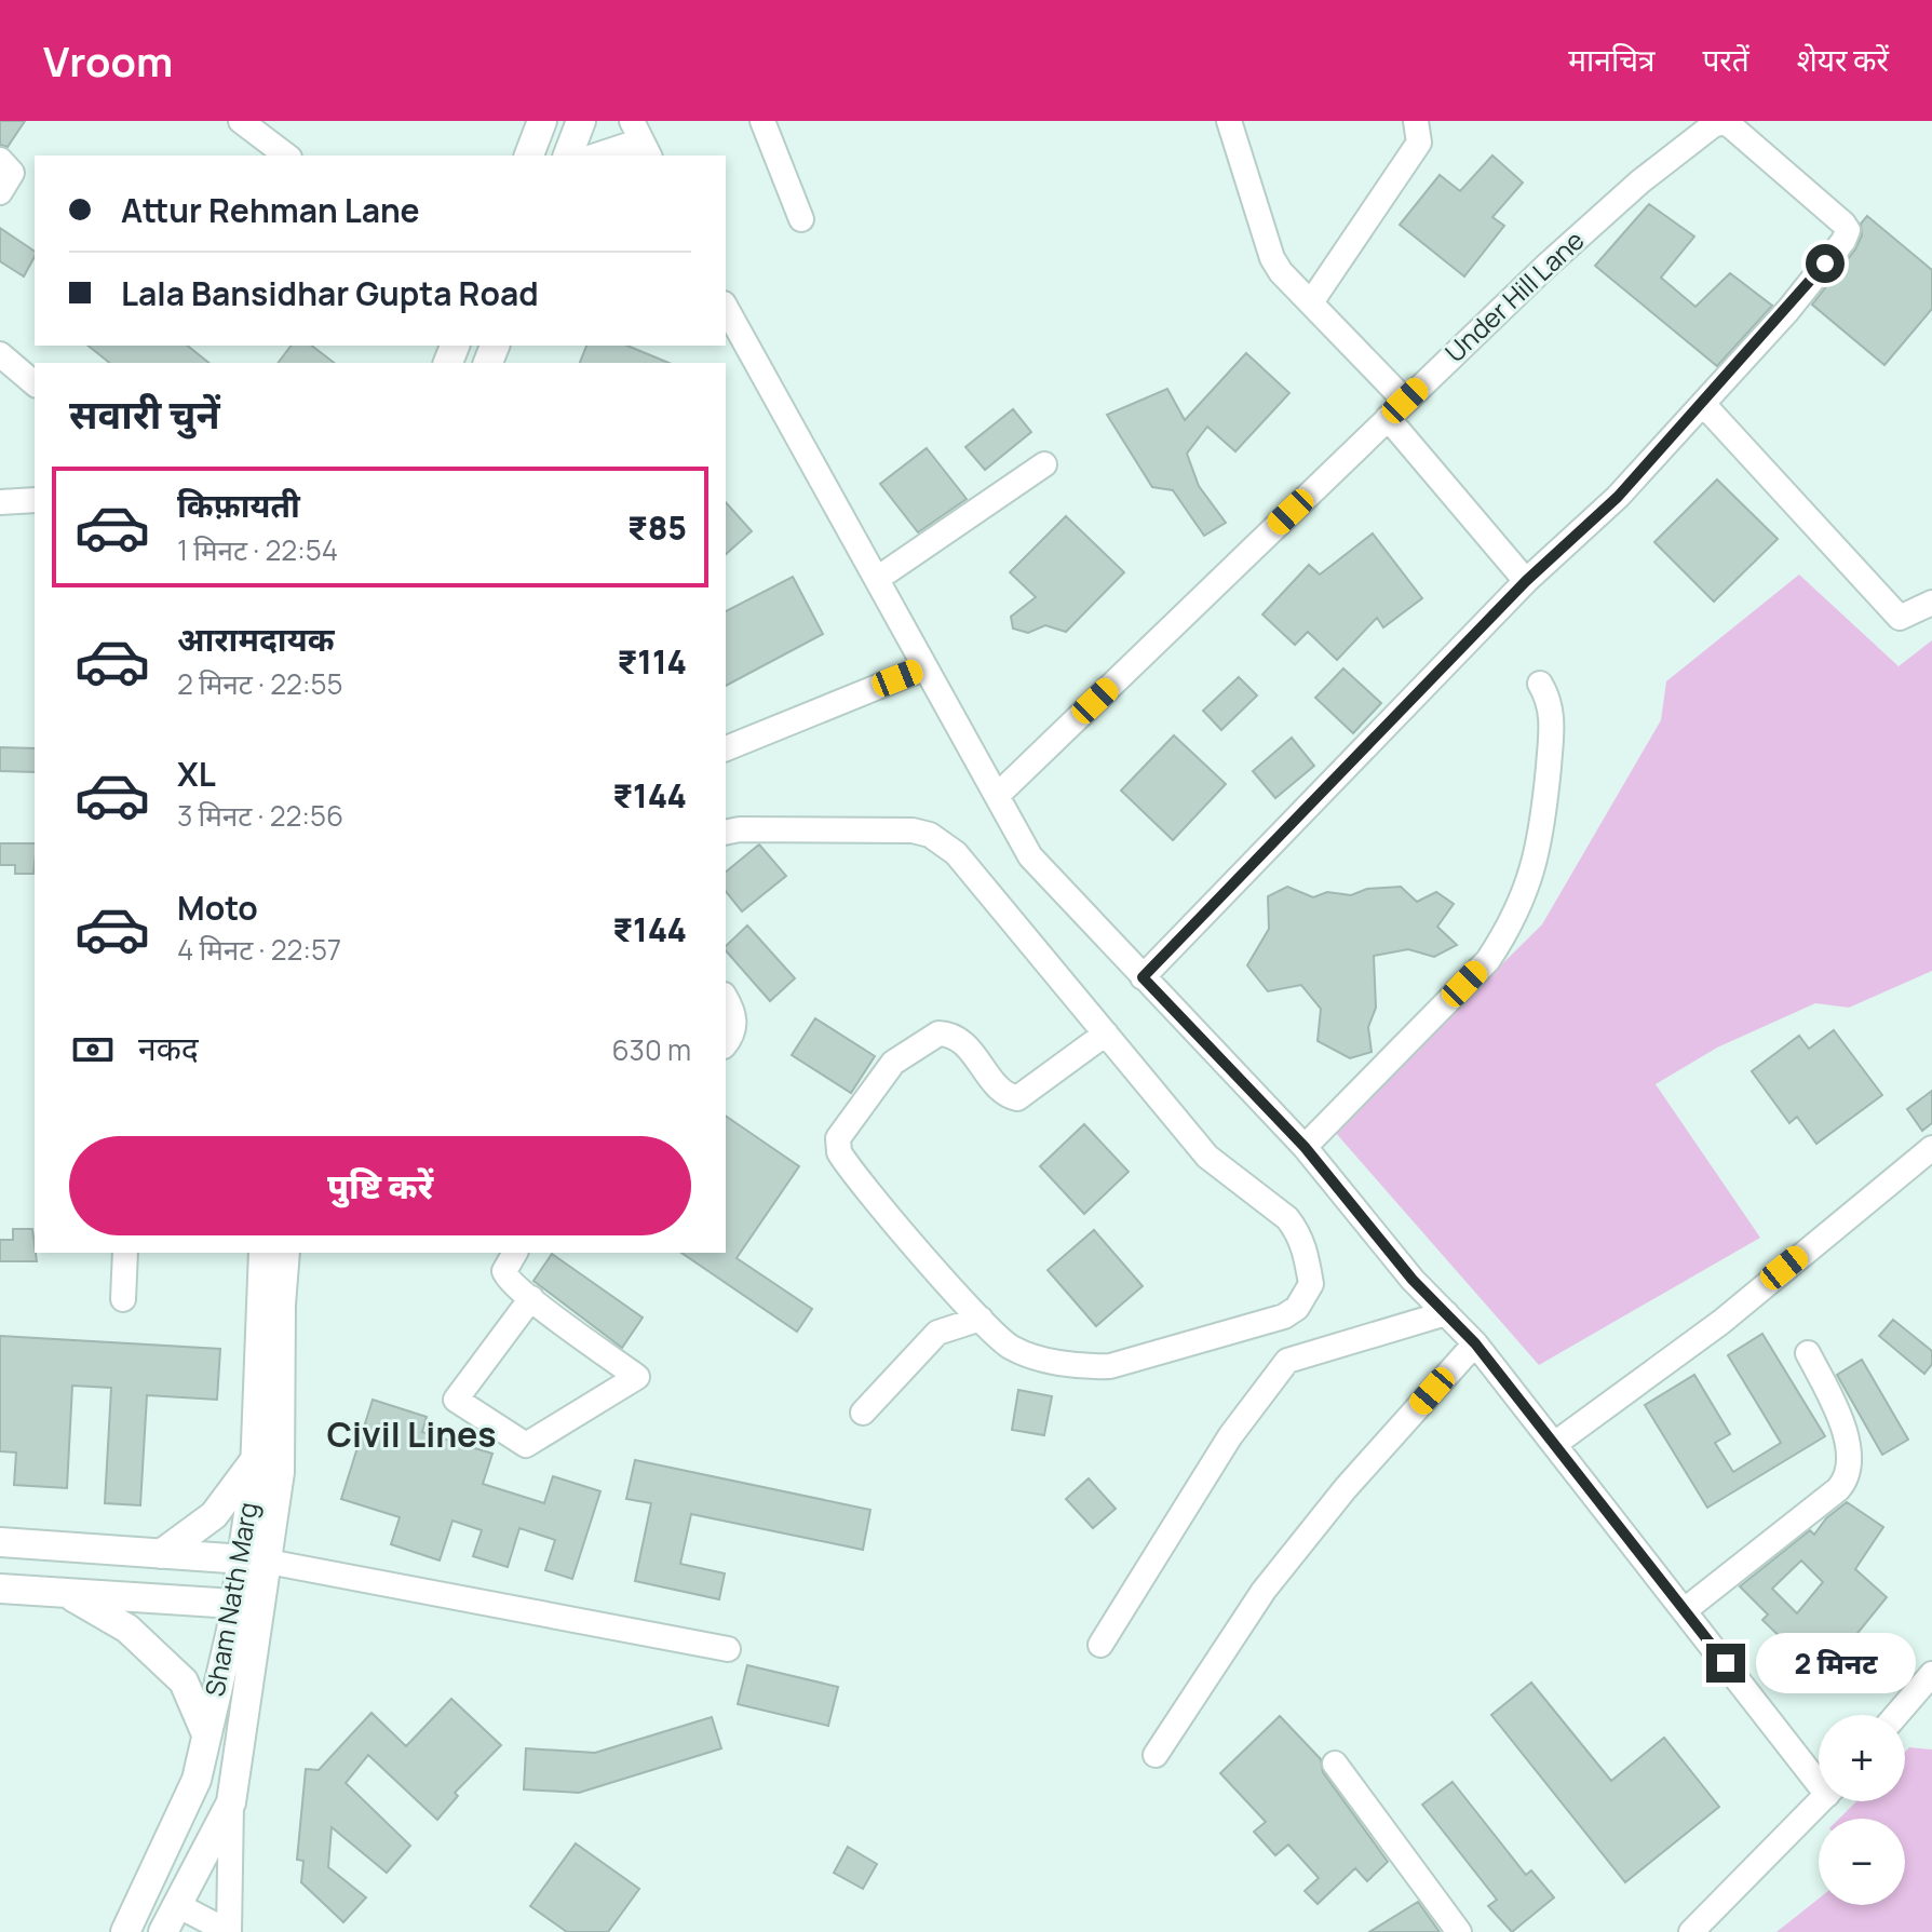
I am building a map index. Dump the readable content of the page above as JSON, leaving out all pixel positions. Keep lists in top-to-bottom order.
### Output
{
  "streets": {
    "main road": ["Sham Nath Marg"],
    "street": ["Under Hill Lane"]
  },
  "districts": ["Civil Lines"],
  "page": {
    "header": "Vroom",
    "nav": ["मानचित्र", "परतें", "शेयर करें"],
    "banner": ["Attur Rehman Lane", "Lala Bansidhar Gupta Road"],
    "heading": "सवारी चुनें",
    "list": [
      {
        "name": "किफ़ायती",
        "note": "1 मिनट · 22:54",
        "value": "₹85"
      },
      {
        "name": "आरामदायक",
        "note": "2 मिनट · 22:55",
        "value": "₹114"
      },
      {
        "name": "XL",
        "note": "3 मिनट · 22:56",
        "value": "₹144"
      },
      {
        "name": "Moto",
        "note": "4 मिनट · 22:57",
        "value": "₹144"
      }
    ],
    "pay": ["नकद", "630 m"],
    "buttons": "पुष्टि करें",
    "bubble": "2 मिनट",
    "map_buttons": ["+", "−"]
  }
}
